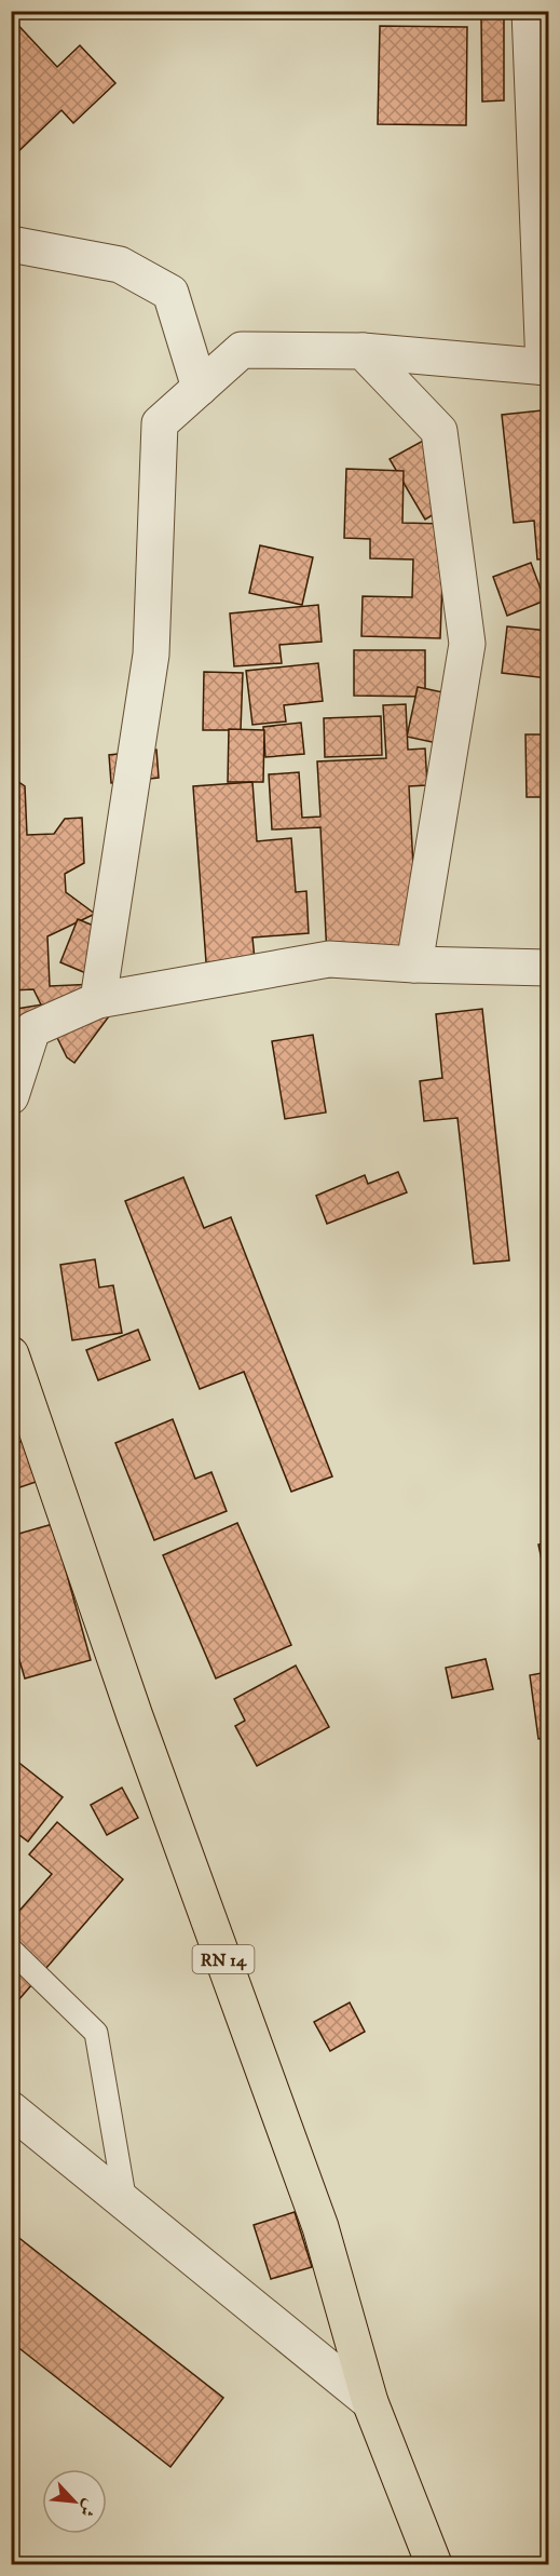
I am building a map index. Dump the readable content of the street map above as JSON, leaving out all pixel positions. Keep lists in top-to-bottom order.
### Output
{
  "streets": {
    "main road": ["RN 14"]
  },
  "north": "bottom right"
}
